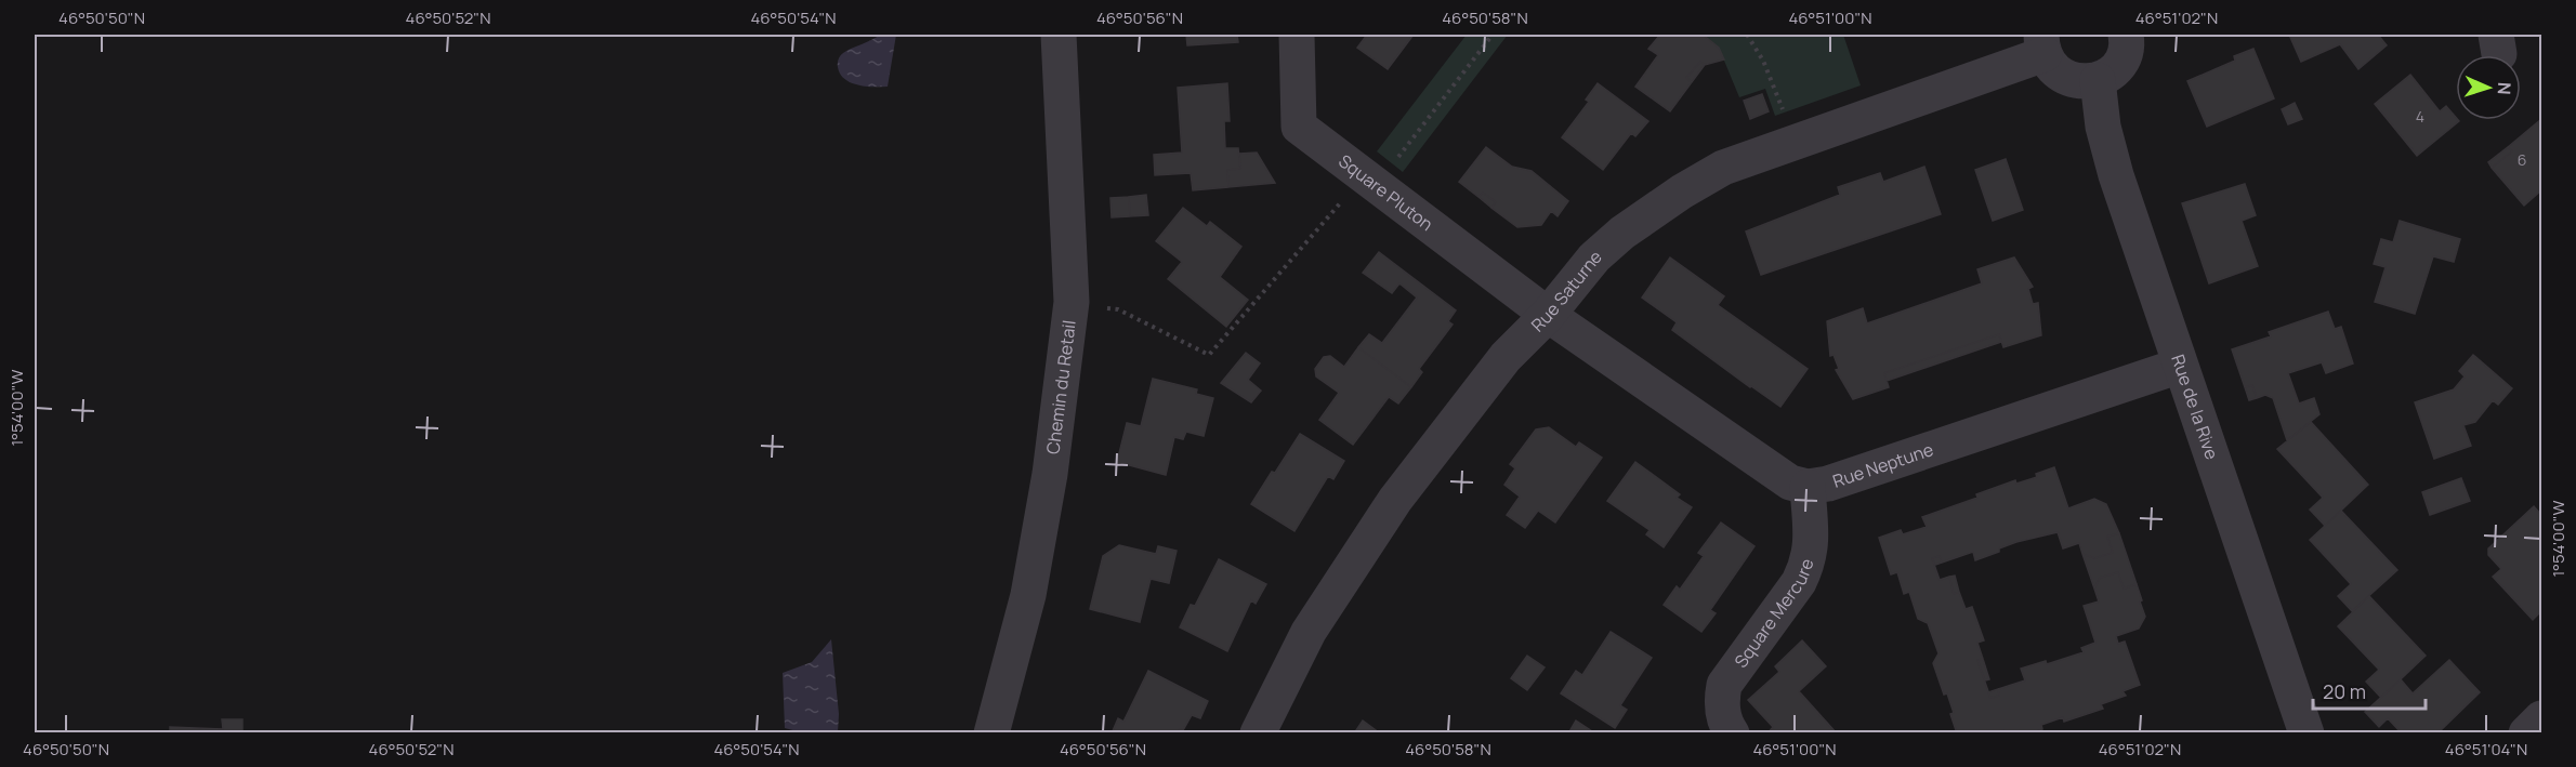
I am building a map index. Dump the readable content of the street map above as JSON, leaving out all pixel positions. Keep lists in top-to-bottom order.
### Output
{
  "streets": {
    "street": [
      "Square Pluton",
      "Rue Saturne",
      "Chemin du Retail",
      "Rue de la Rive",
      "Rue Neptune",
      "Square Mercure"
    ]
  },
  "crossings": [
    ["Square Pluton", "Rue Saturne"],
    ["Square Pluton", "Rue Neptune"],
    ["Rue Saturne", "Rue Neptune"],
    ["Rue de la Rive", "Rue Neptune"],
    ["Rue Neptune", "Square Mercure"]
  ],
  "house_numbers": ["4", "6"],
  "scale_bar": "20 m",
  "north": "right",
  "coordinates": [
    "46°50'50\"N",
    "46°50'52\"N",
    "46°50'54\"N",
    "46°50'56\"N",
    "46°50'58\"N",
    "46°51'00\"N",
    "46°51'02\"N",
    "1°54'00\"W",
    "46°51'04\"N"
  ]
}
